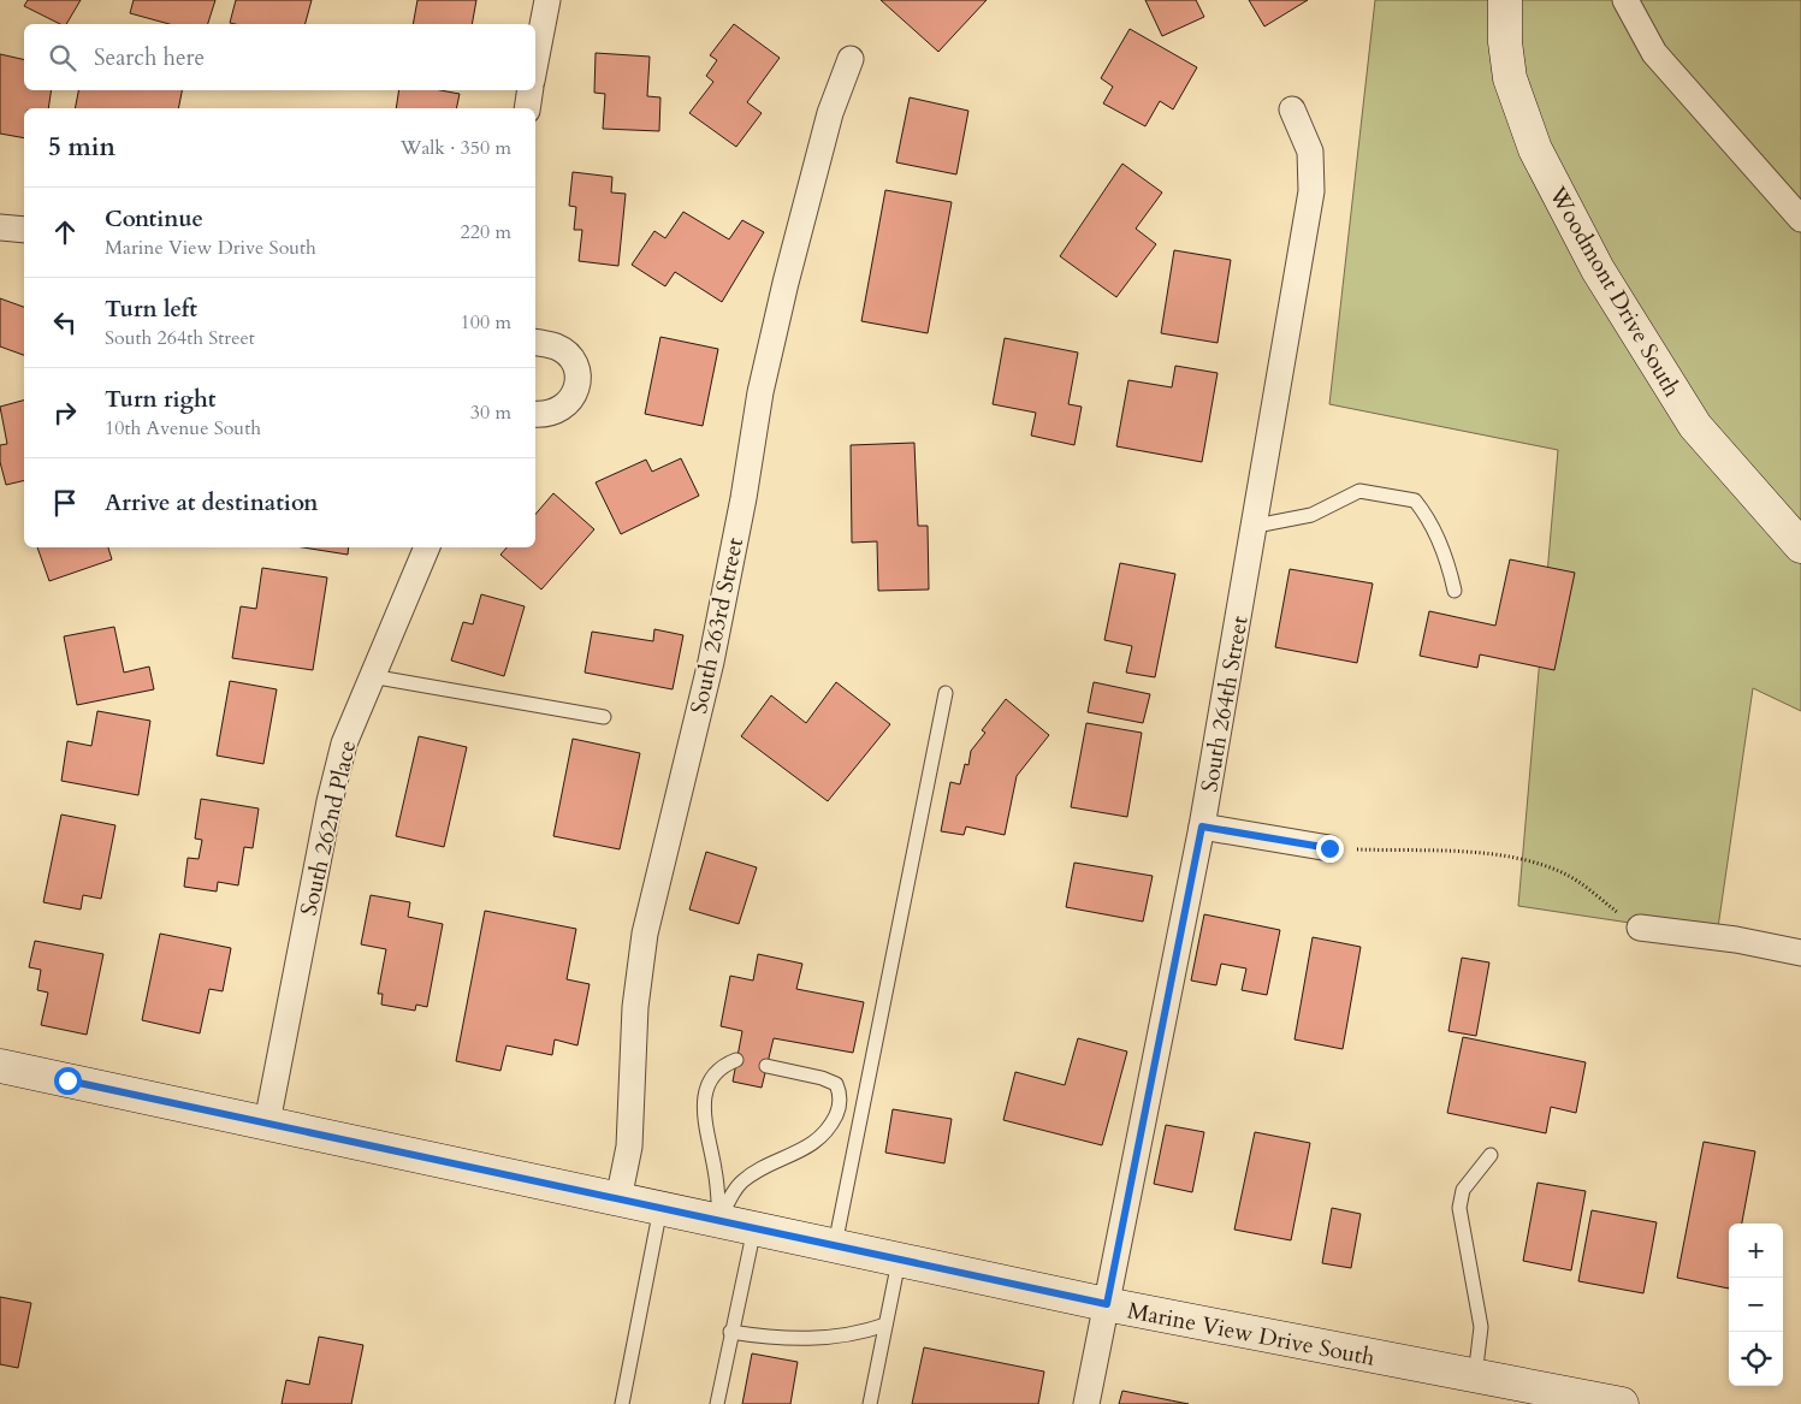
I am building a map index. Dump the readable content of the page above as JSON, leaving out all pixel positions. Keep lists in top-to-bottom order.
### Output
{
  "streets": {
    "main road": ["Woodmont Drive South", "Marine View Drive South"],
    "street": ["South 263rd Street", "South 264th Street", "South 262nd Place"]
  },
  "crossings": [
    ["South 263rd Street", "Marine View Drive South"],
    ["South 264th Street", "Marine View Drive South"],
    ["South 262nd Place", "Marine View Drive South"]
  ],
  "page": {
    "search": "Search here",
    "heading": ["5 min", "Walk · 350 m"],
    "list": [
      ["Continue", "Marine View Drive South", "220 m"],
      ["Turn left", "South 264th Street", "100 m"],
      ["Turn right", "10th Avenue South", "30 m"],
      "Arrive at destination"
    ],
    "map_buttons": ["+", "−"]
  }
}
